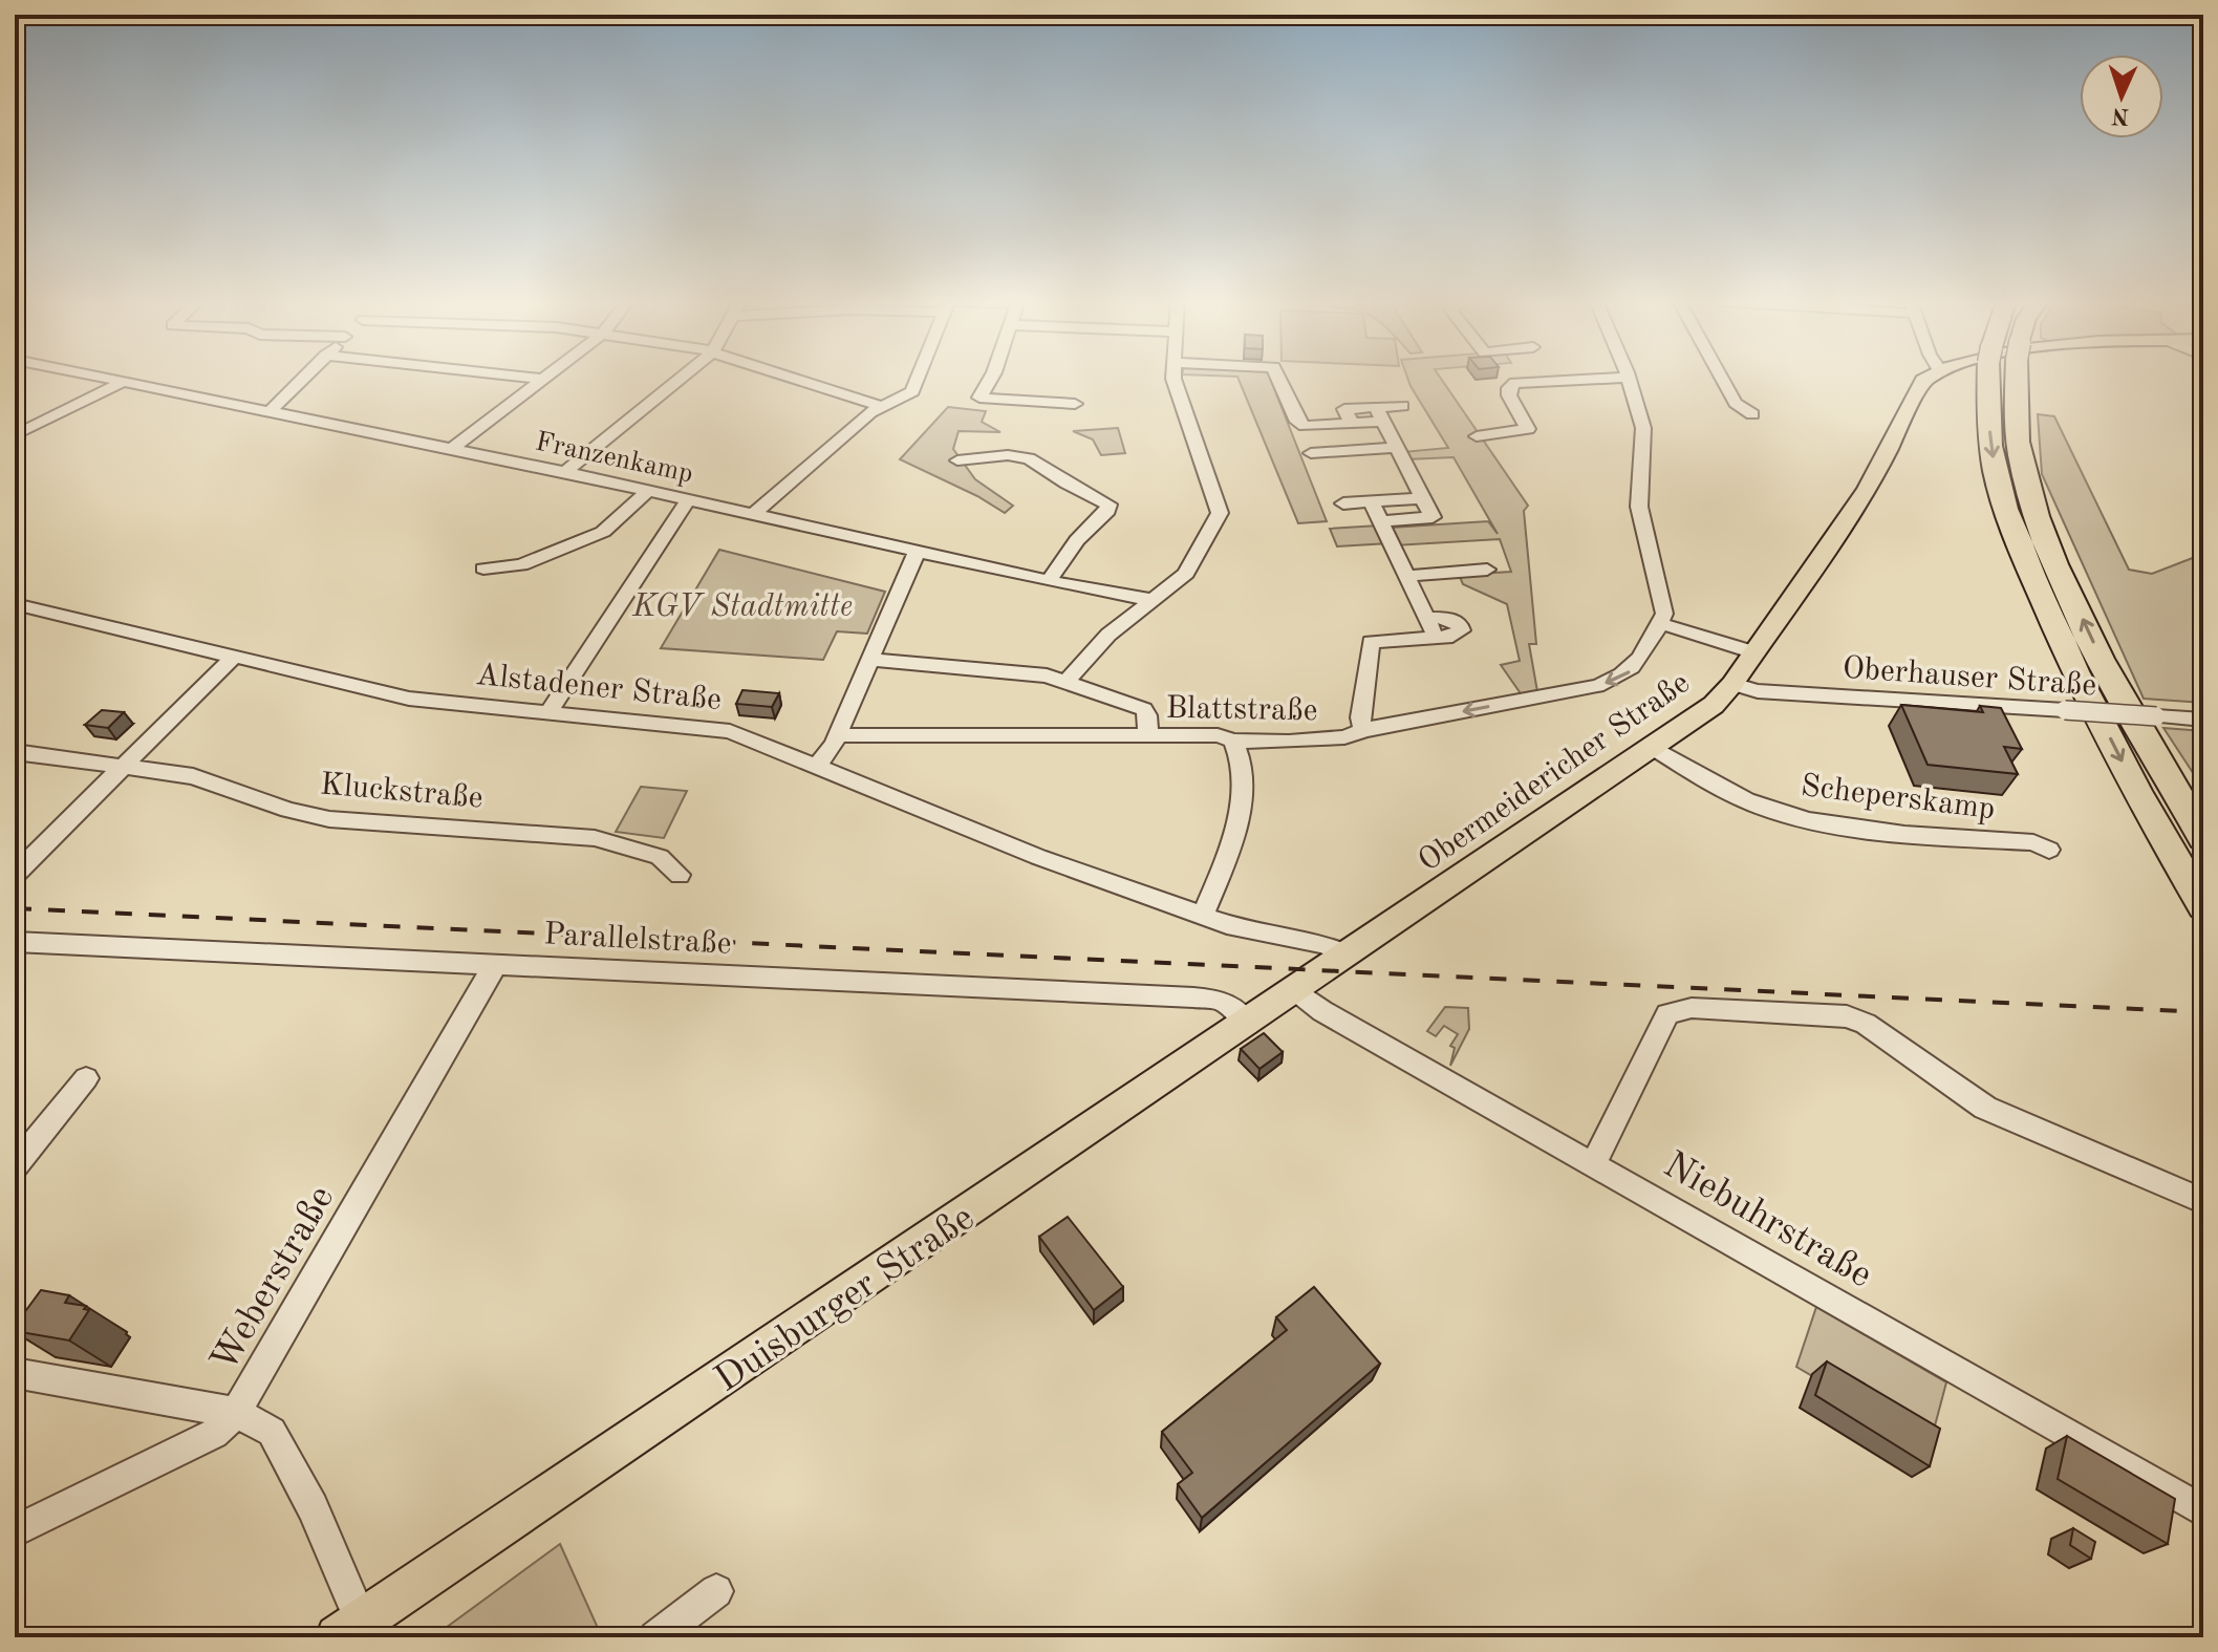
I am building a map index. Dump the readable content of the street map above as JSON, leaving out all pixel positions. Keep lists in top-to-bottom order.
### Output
{
  "streets": {
    "main road": ["Obermeidericher Straße", "Duisburger Straße"],
    "street": [
      "Franzenkamp",
      "Oberhauser Straße",
      "Alstadener Straße",
      "Blattstraße",
      "Kluckstraße",
      "Scheperskamp",
      "Parallelstraße",
      "Niebuhrstraße",
      "Weberstraße"
    ]
  },
  "crossings": [
    ["Oberhauser Straße", "Obermeidericher Straße"],
    ["Alstadener Straße", "Obermeidericher Straße"],
    ["Alstadener Straße", "Duisburger Straße"],
    ["Obermeidericher Straße", "Scheperskamp"],
    ["Obermeidericher Straße", "Duisburger Straße"],
    ["Parallelstraße", "Weberstraße"],
    ["Parallelstraße", "Duisburger Straße"],
    ["Niebuhrstraße", "Duisburger Straße"]
  ],
  "one_way": ["Blattstraße"],
  "parks": ["KGV Stadtmitte"],
  "north": "bottom"
}
